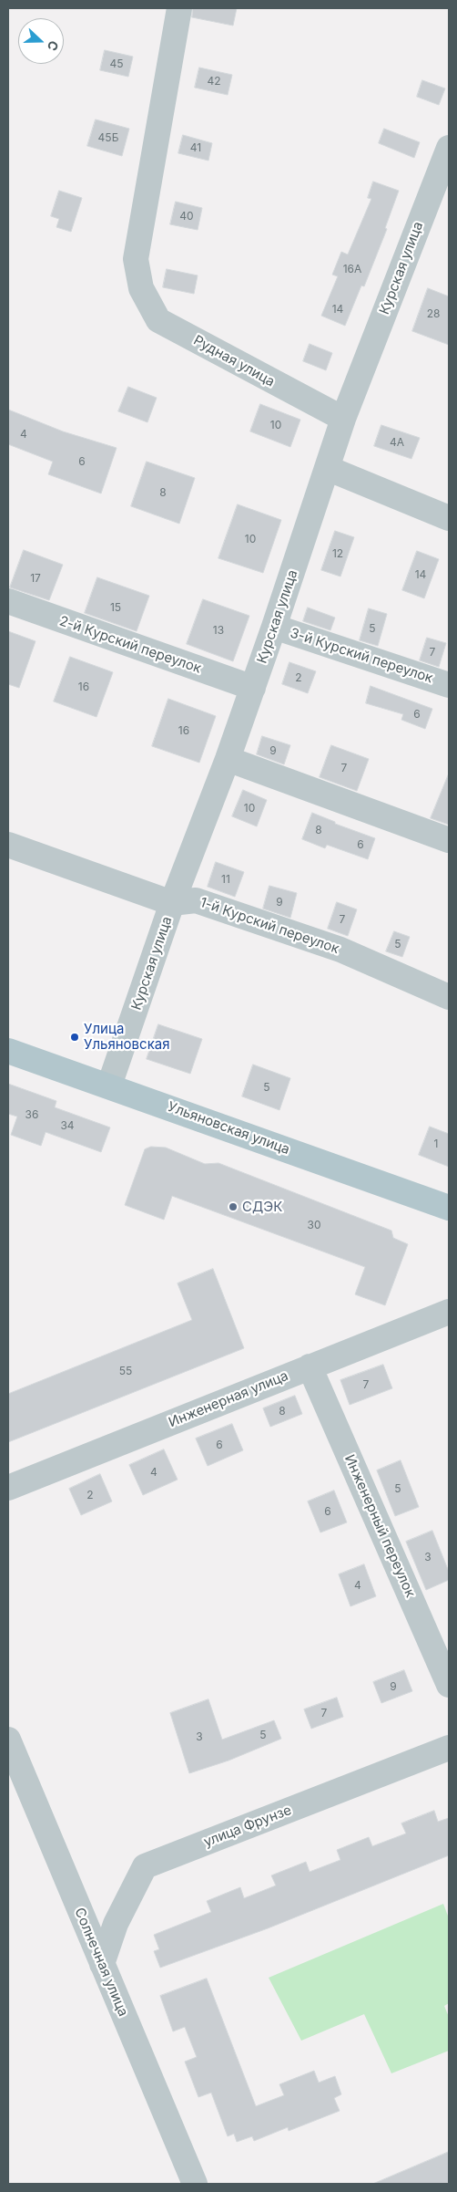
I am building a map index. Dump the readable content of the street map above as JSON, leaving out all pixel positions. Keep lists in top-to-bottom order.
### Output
{
  "streets": {
    "main road": ["Ульяновская улица"],
    "street": [
      "Курская улица",
      "Рудная улица",
      "2-й Курский переулок",
      "3-й Курский переулок",
      "1-й Курский переулок",
      "Инженерная улица",
      "Инженерный переулок",
      "улица Фрунзе",
      "Солнечная улица"
    ]
  },
  "crossings": [
    ["Курская улица", "Рудная улица"],
    ["Курская улица", "2-й Курский переулок"],
    ["Курская улица", "3-й Курский переулок"],
    ["Курская улица", "1-й Курский переулок"],
    ["Курская улица", "Ульяновская улица"],
    ["Инженерная улица", "Инженерный переулок"],
    ["улица Фрунзе", "Солнечная улица"]
  ],
  "places": ["Улица Ульяновская", "СДЭК"],
  "house_numbers": [
    "45",
    "42",
    "45Б",
    "41",
    "40",
    "16А",
    "14",
    "28",
    "10",
    "4",
    "4А",
    "6",
    "8",
    "10",
    "12",
    "14",
    "17",
    "15",
    "5",
    "13",
    "7",
    "2",
    "16",
    "6",
    "16",
    "9",
    "7",
    "10",
    "8",
    "6",
    "11",
    "9",
    "7",
    "5",
    "5",
    "36",
    "34",
    "1",
    "30",
    "55",
    "7",
    "8",
    "6",
    "4",
    "5",
    "2",
    "6",
    "3",
    "4",
    "9",
    "7",
    "5",
    "3"
  ],
  "north": "right"
}
